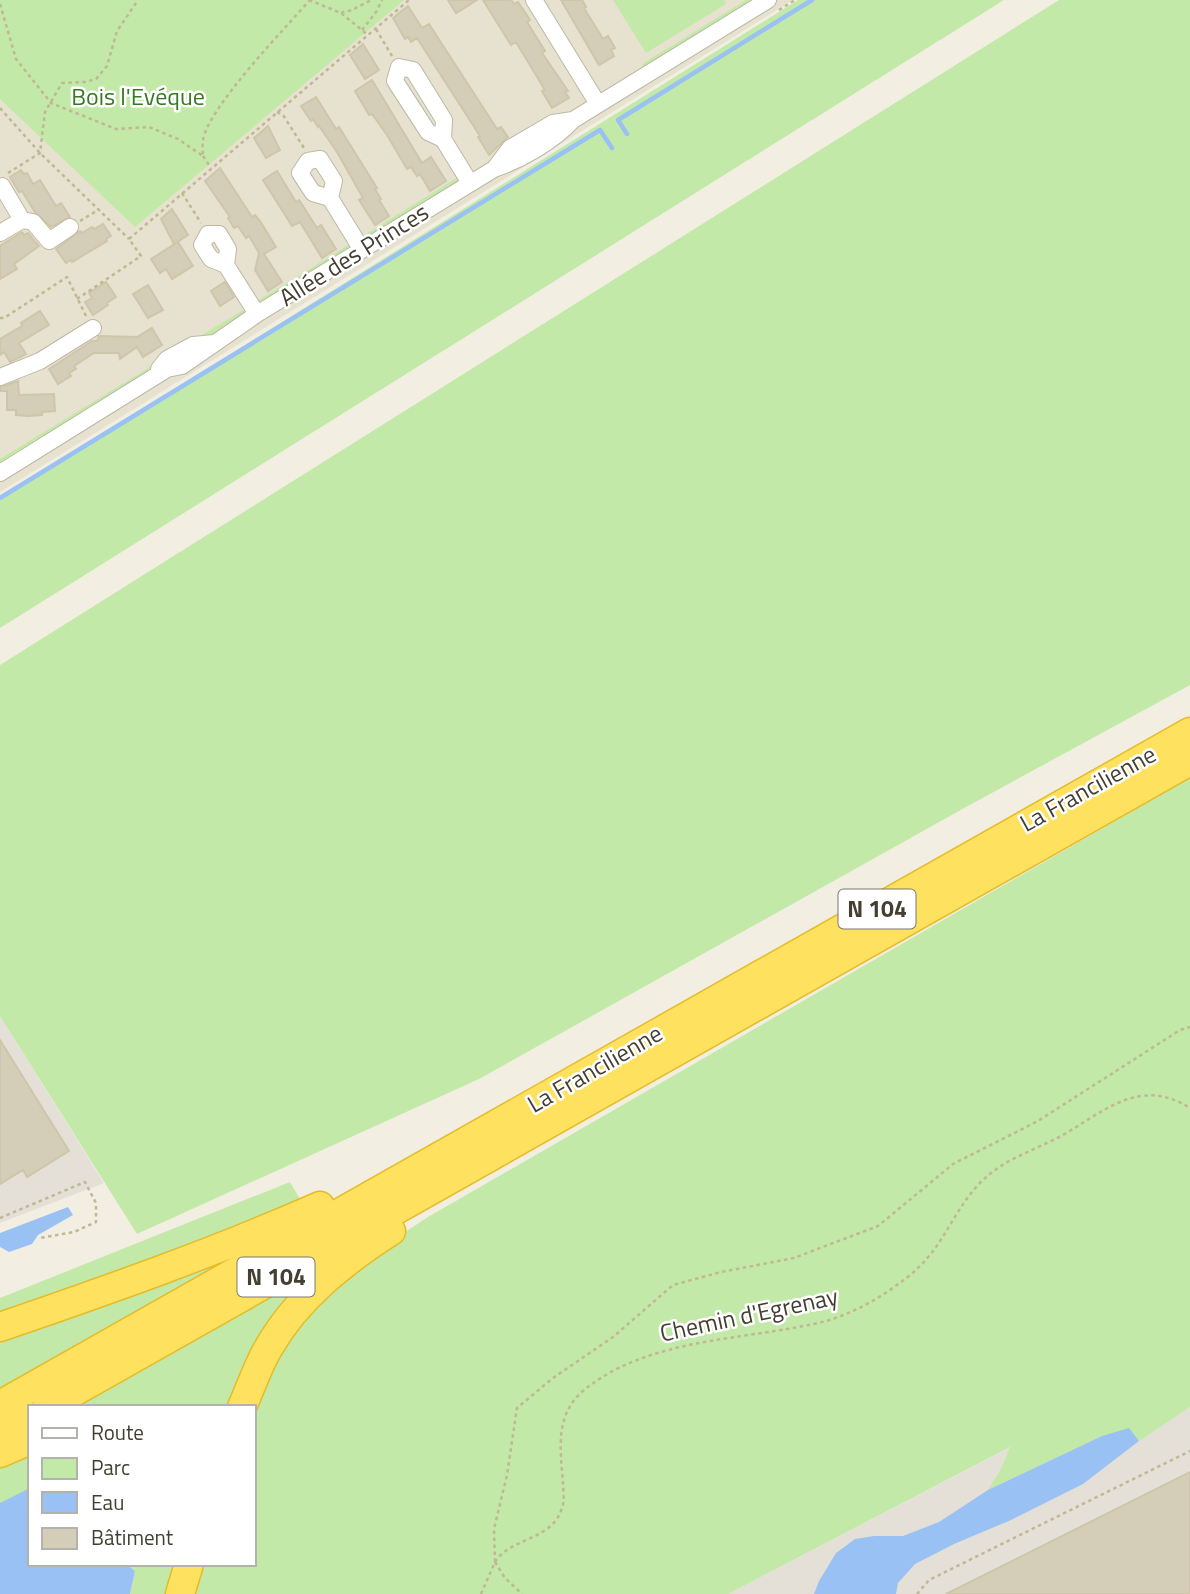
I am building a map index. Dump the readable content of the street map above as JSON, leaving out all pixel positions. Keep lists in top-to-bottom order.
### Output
{
  "streets": {
    "highway": ["La Francilienne", "N 104"],
    "street": ["Allée des Princes"],
    "path": ["Chemin d'Egrenay"]
  },
  "parks": ["Bois l'Evéque"],
  "legend": [
    "Route",
    "Parc",
    "Eau",
    "Bâtiment"
  ]
}
